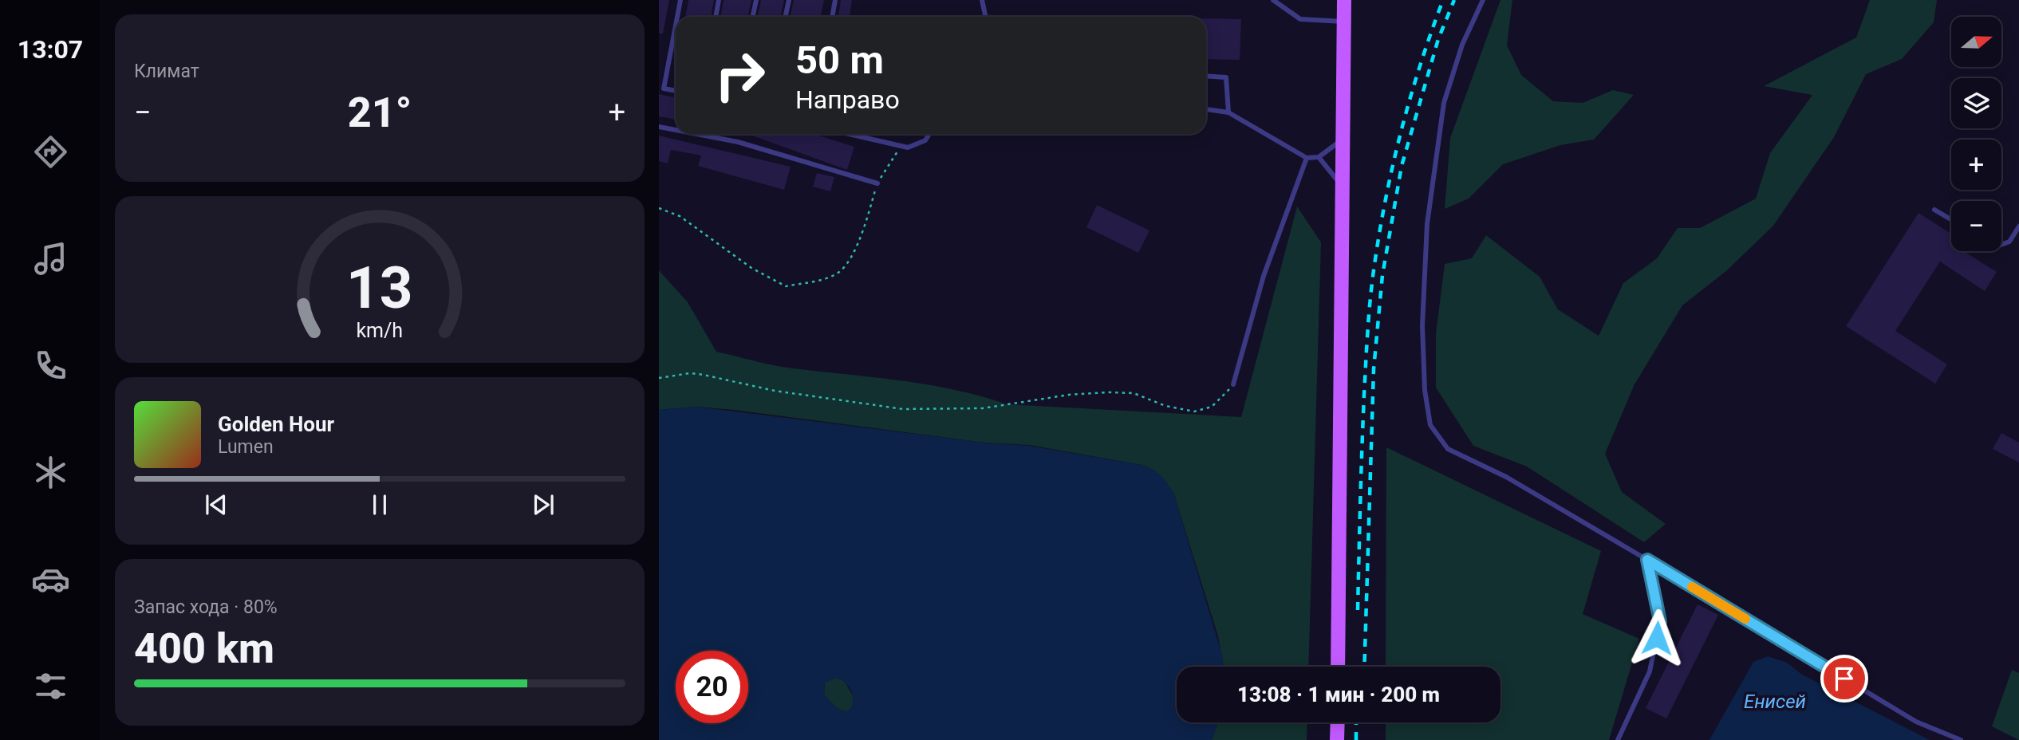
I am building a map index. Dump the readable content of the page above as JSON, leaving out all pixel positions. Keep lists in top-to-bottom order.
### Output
{
  "water": ["Енисей"],
  "north": "right",
  "page": {
    "tabs": "13:07",
    "tile": [
      "Климат",
      ["Запас хода · 80%", "400 km"]
    ],
    "map_buttons": ["+", "−"],
    "turn": ["50 m", "Направо"],
    "heat": ["−", "21°", "+"],
    "song": ["Golden Hour", "Lumen"],
    "limit": "20",
    "trip": "13:08 · 1 мин · 200 m",
    "gauge": ["13", "km/h"]
  }
}
